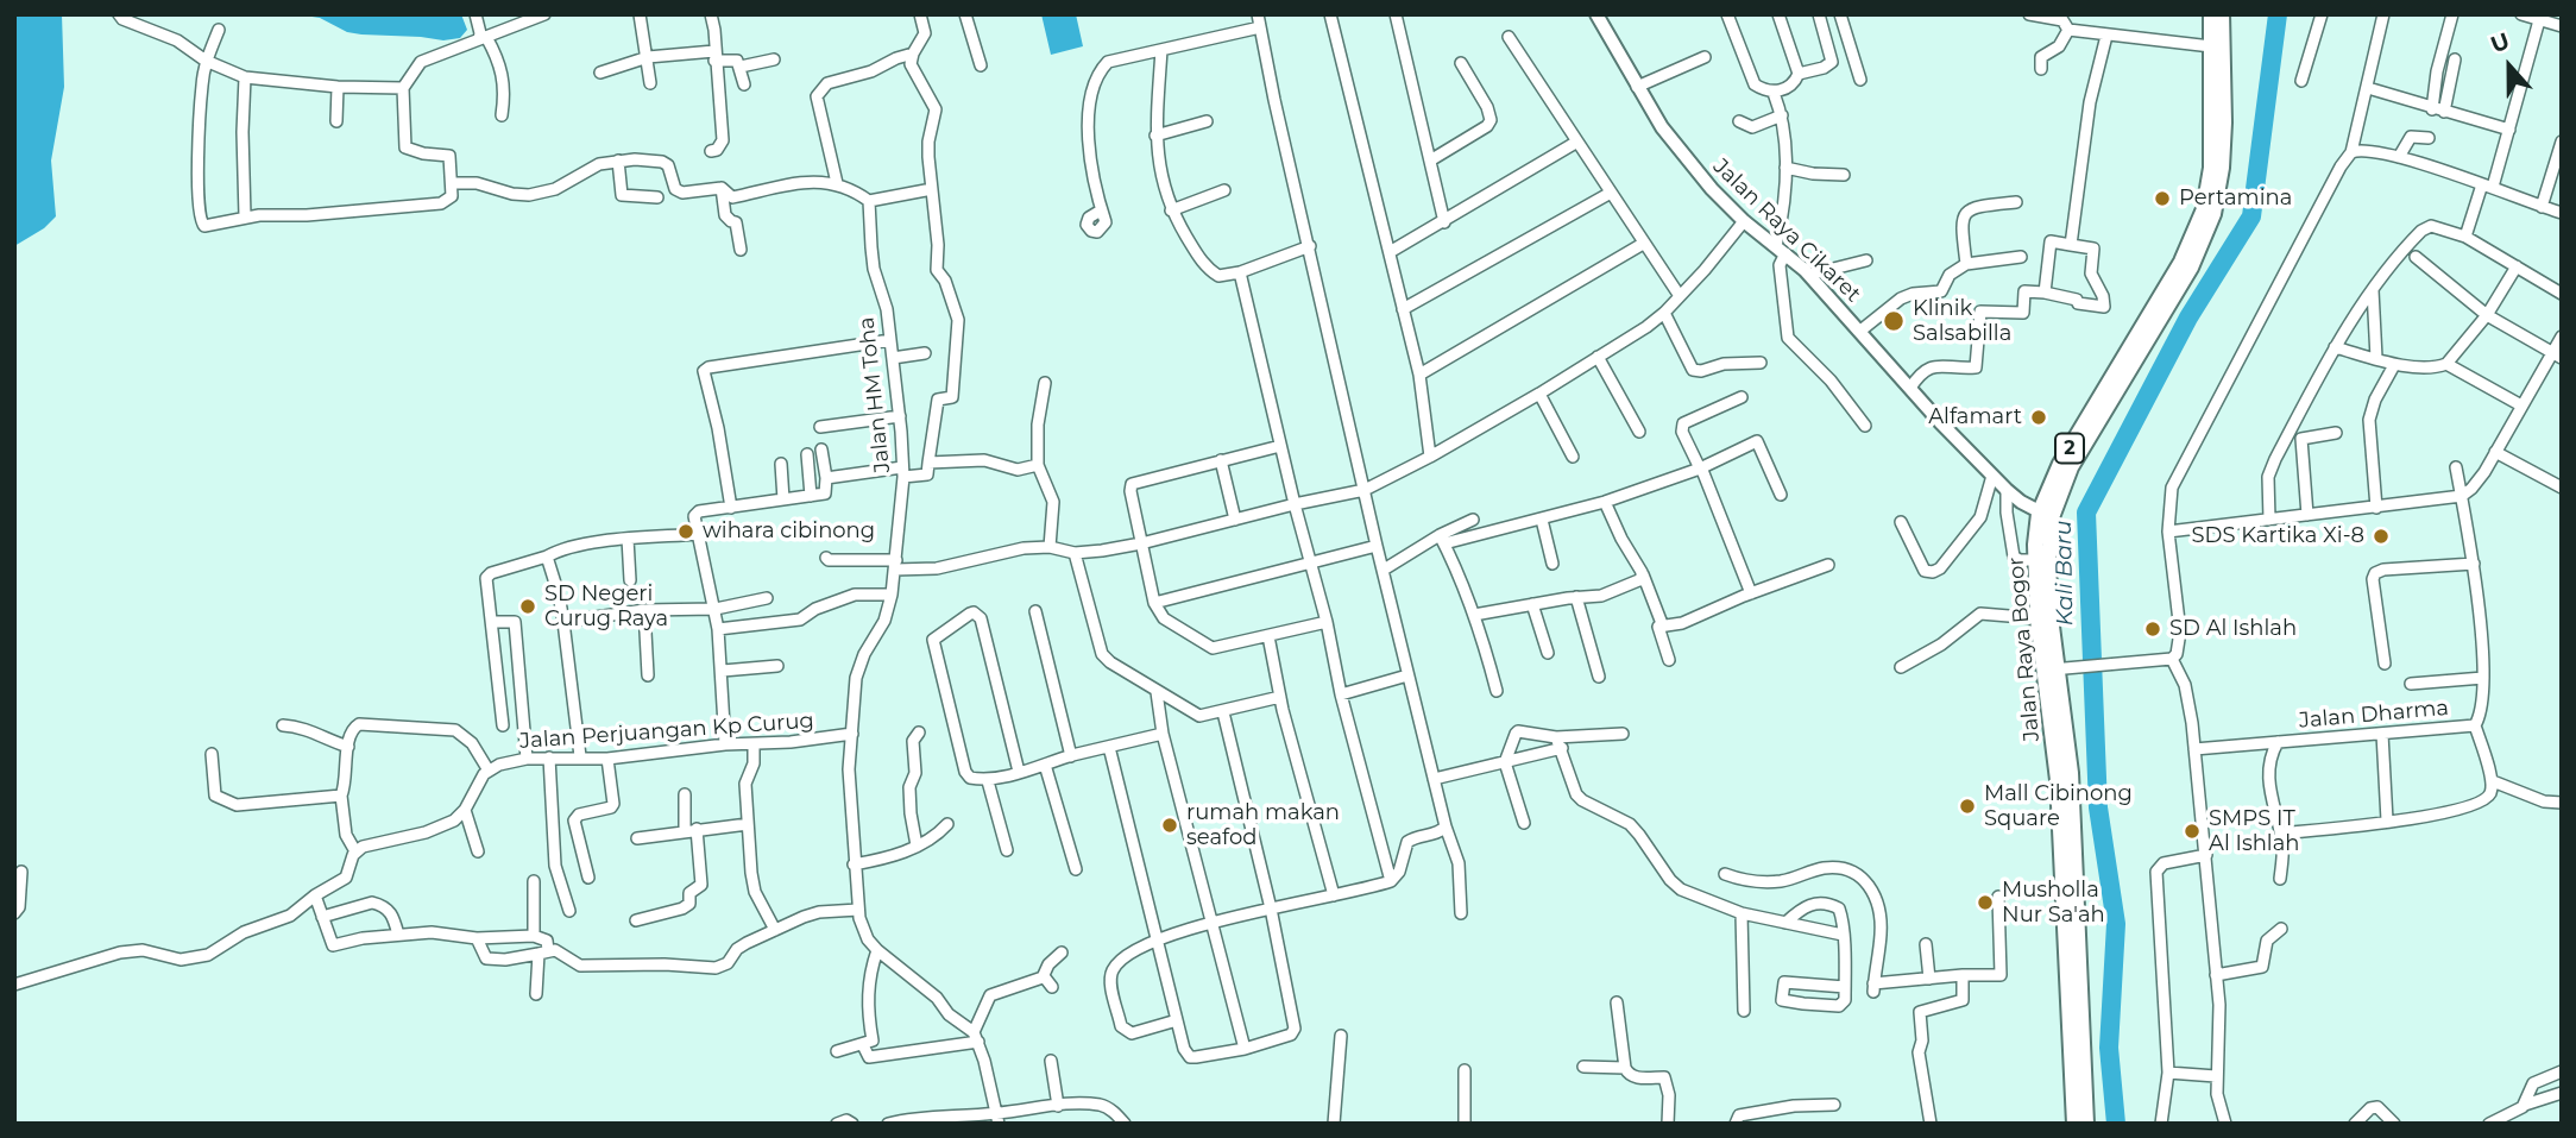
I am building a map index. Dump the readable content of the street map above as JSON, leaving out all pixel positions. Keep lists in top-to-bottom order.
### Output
{
  "streets": {
    "highway": ["2", "Jalan Raya Bogor"],
    "main road": ["Jalan Raya Cikaret"],
    "street": ["Jalan HM Toha", "Jalan Dharma", "Jalan Perjuangan Kp Curug"]
  },
  "crossings": [
    ["Jalan Raya Cikaret", "Jalan Raya Bogor"],
    ["Jalan HM Toha", "Jalan Perjuangan Kp Curug"]
  ],
  "water": ["Kali Baru"],
  "places": [
    "Pertamina",
    "Klinik Salsabilla",
    "Alfamart",
    "wihara cibinong",
    "SDS Kartika Xi-8",
    "SD Negeri Curug Raya",
    "SD Al Ishlah",
    "Mall Cibinong Square",
    "rumah makan seafod",
    "SMPS IT Al Ishlah",
    "Musholla Nur Sa'ah"
  ],
  "north": "top"
}
